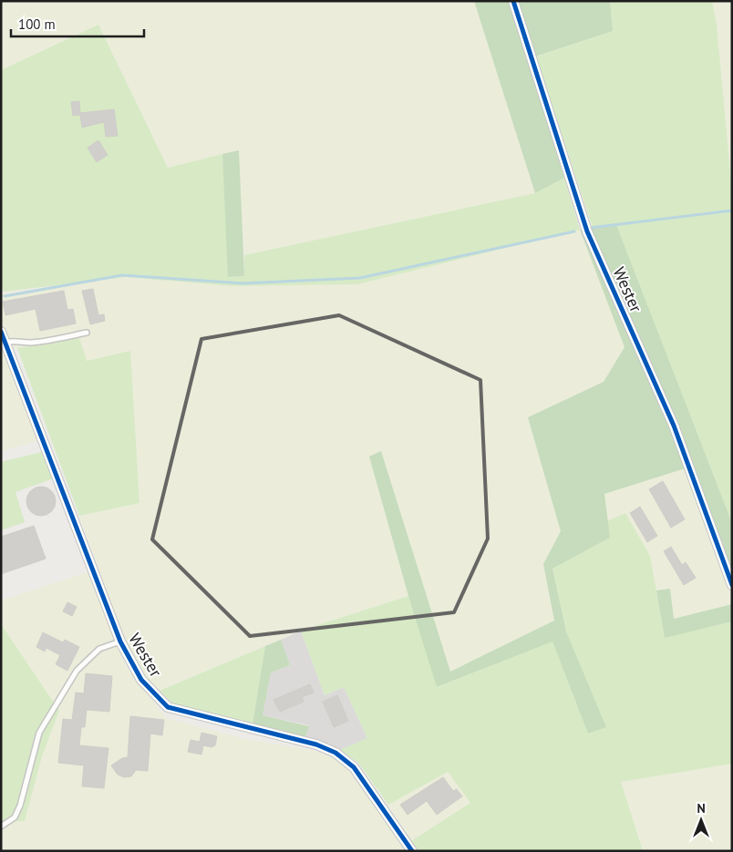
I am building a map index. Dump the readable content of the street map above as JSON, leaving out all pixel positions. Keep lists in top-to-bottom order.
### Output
{
  "streets": {
    "street": ["Wester"]
  },
  "scale_bar": "100 m",
  "north": "top"
}
